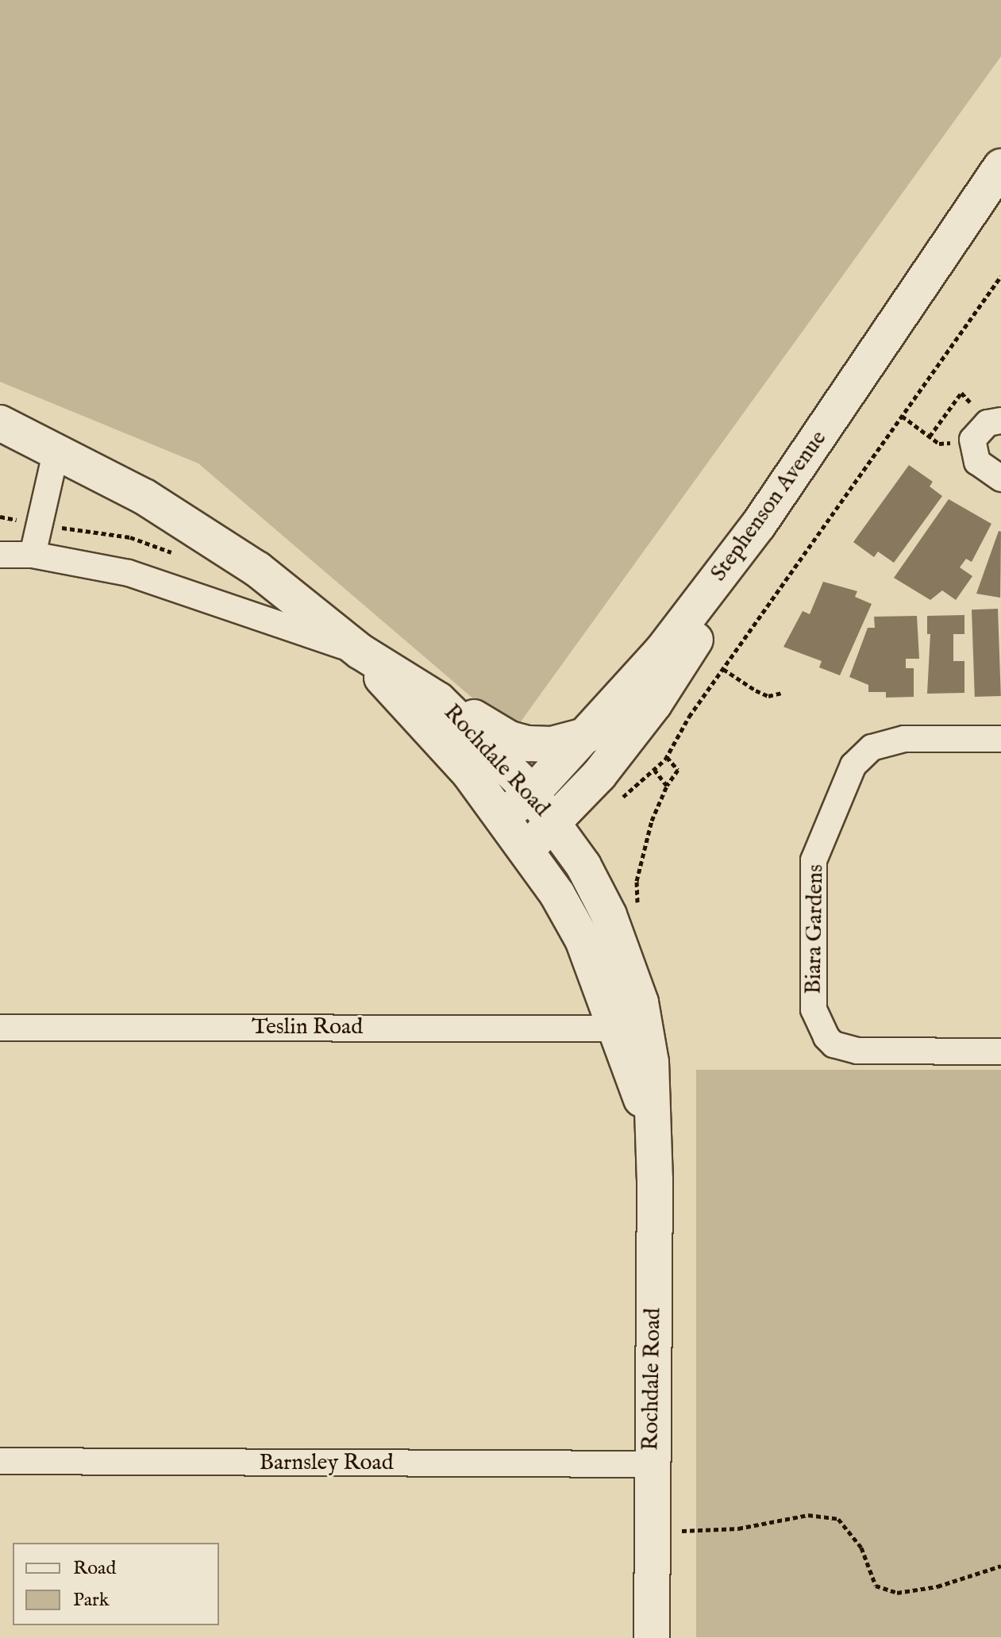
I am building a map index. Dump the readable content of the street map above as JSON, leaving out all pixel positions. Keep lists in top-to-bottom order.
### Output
{
  "streets": {
    "main road": ["Stephenson Avenue", "Rochdale Road"],
    "street": ["Biara Gardens", "Teslin Road", "Barnsley Road"]
  },
  "crossings": [
    ["Stephenson Avenue", "Rochdale Road"],
    ["Rochdale Road", "Teslin Road"],
    ["Rochdale Road", "Barnsley Road"]
  ],
  "legend": ["Road", "Park"]
}
